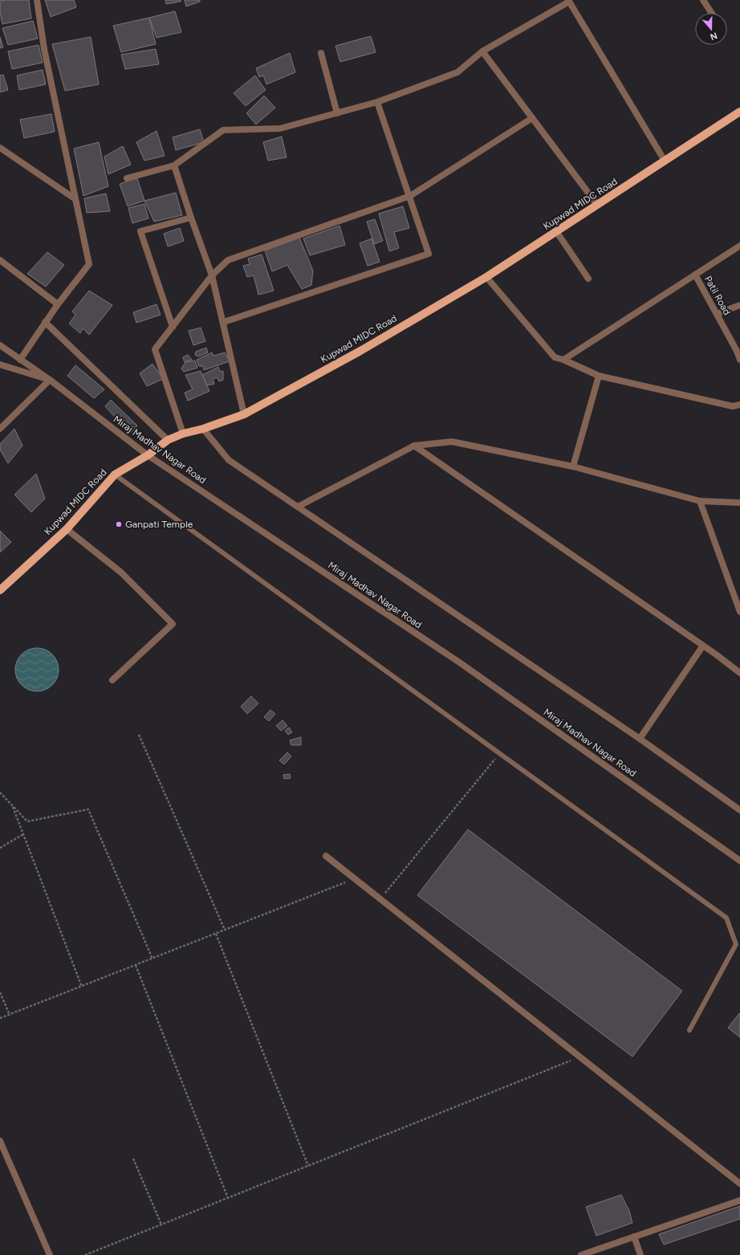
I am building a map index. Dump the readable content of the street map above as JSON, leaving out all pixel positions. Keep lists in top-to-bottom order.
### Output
{
  "streets": {
    "main road": ["Kupwad MIDC Road"],
    "street": ["Patil Road", "Miraj Madhav Nagar Road"]
  },
  "crossings": [
    ["Kupwad MIDC Road", "Miraj Madhav Nagar Road"]
  ],
  "places": ["Ganpati Temple"],
  "north": "bottom"
}
